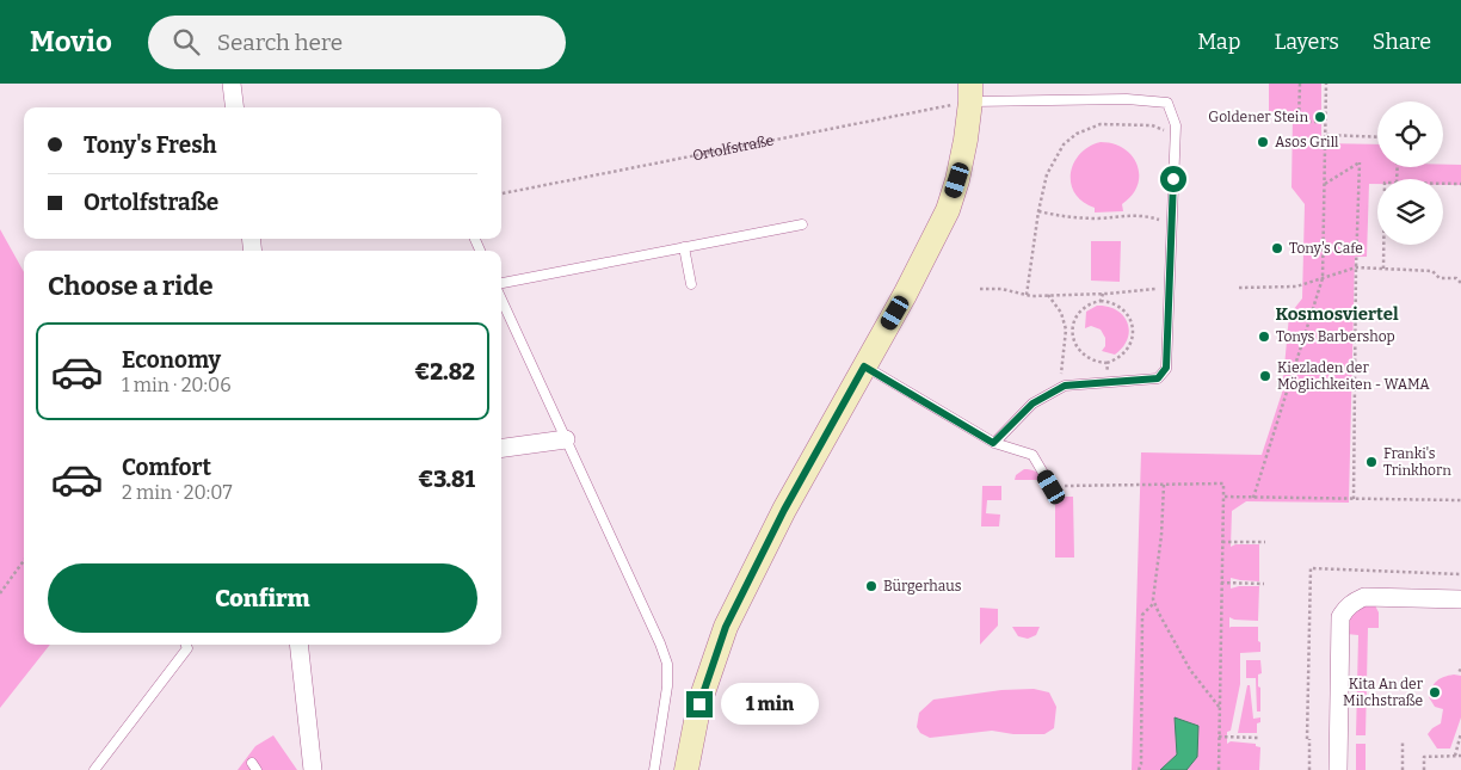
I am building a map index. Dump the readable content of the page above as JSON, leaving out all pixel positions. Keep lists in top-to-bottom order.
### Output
{
  "streets": {
    "path": ["Ortolfstraße"]
  },
  "districts": ["Kosmosviertel"],
  "places": [
    "Goldener Stein",
    "Asos Grill",
    "Tony's Cafe",
    "Tonys Barbershop",
    "Kiezladen der Möglichkeiten - WAMA",
    "Franki's Trinkhorn",
    "Bürgerhaus",
    "Kita An der Milchstraße"
  ],
  "page": {
    "header": "Movio",
    "search": "Search here",
    "nav": ["Map", "Layers", "Share"],
    "banner": ["Tony's Fresh", "Ortolfstraße"],
    "heading": "Choose a ride",
    "list": [
      {
        "name": "Economy",
        "note": "1 min · 20:06",
        "value": "€2.82"
      },
      {
        "name": "Comfort",
        "note": "2 min · 20:07",
        "value": "€3.81"
      }
    ],
    "buttons": "Confirm",
    "bubble": "1 min"
  }
}
